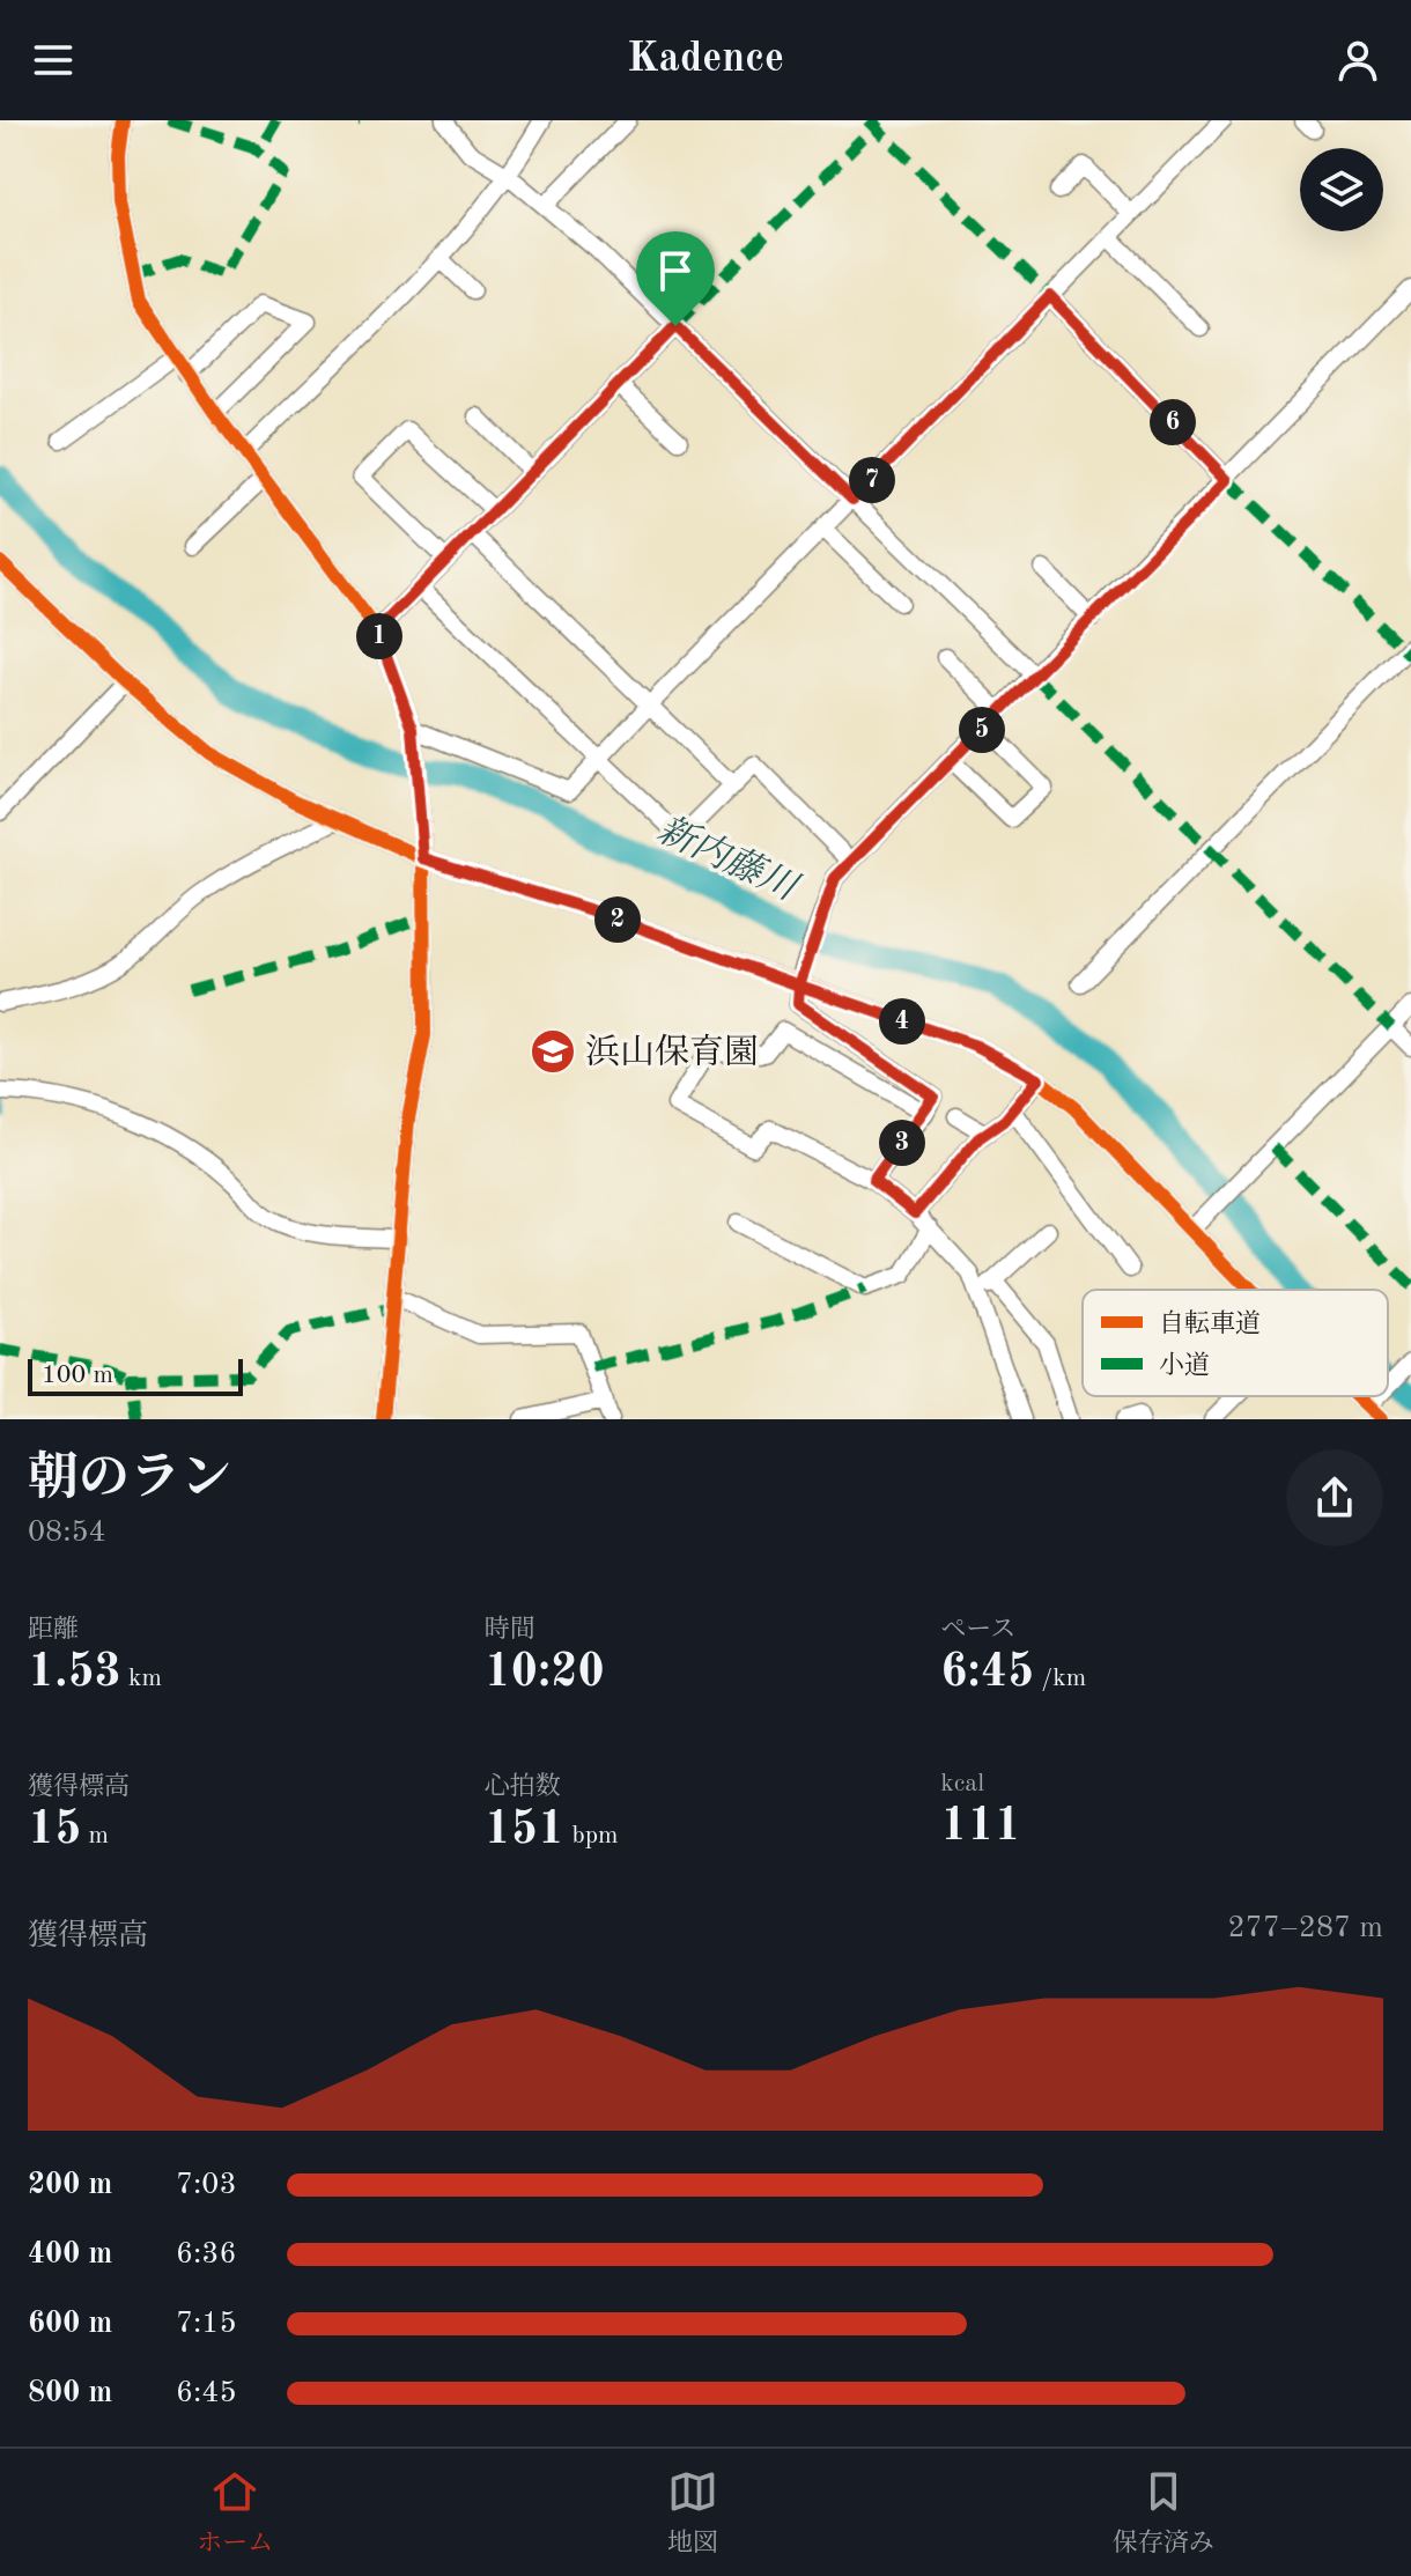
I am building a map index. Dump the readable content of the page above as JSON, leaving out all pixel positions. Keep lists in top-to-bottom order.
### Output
{
  "water": ["新内藤川"],
  "places": {
    "school or university": ["浜山保育園"]
  },
  "legend": ["自転車道", "小道"],
  "scale_bar": "100 m",
  "page": {
    "header": "Kadence",
    "pins": [
      "6",
      "7",
      "1",
      "5",
      "2",
      "4",
      "3"
    ],
    "scale": "100 m",
    "heading": ["朝のラン", "08:54"],
    "stats": [
      ["距離", "1.53 km"],
      ["時間", "10:20"],
      ["ペース", "6:45 /km"],
      ["獲得標高", "15 m"],
      ["心拍数", "151 bpm"],
      ["kcal", "111"]
    ],
    "chart": ["獲得標高", "277–287 m"],
    "list": [
      {
        "name": "200 m",
        "note": "7:03"
      },
      {
        "name": "400 m",
        "note": "6:36"
      },
      {
        "name": "600 m",
        "note": "7:15"
      },
      {
        "name": "800 m",
        "note": "6:45"
      }
    ],
    "tabs": ["ホーム", "地図", "保存済み"]
  }
}
